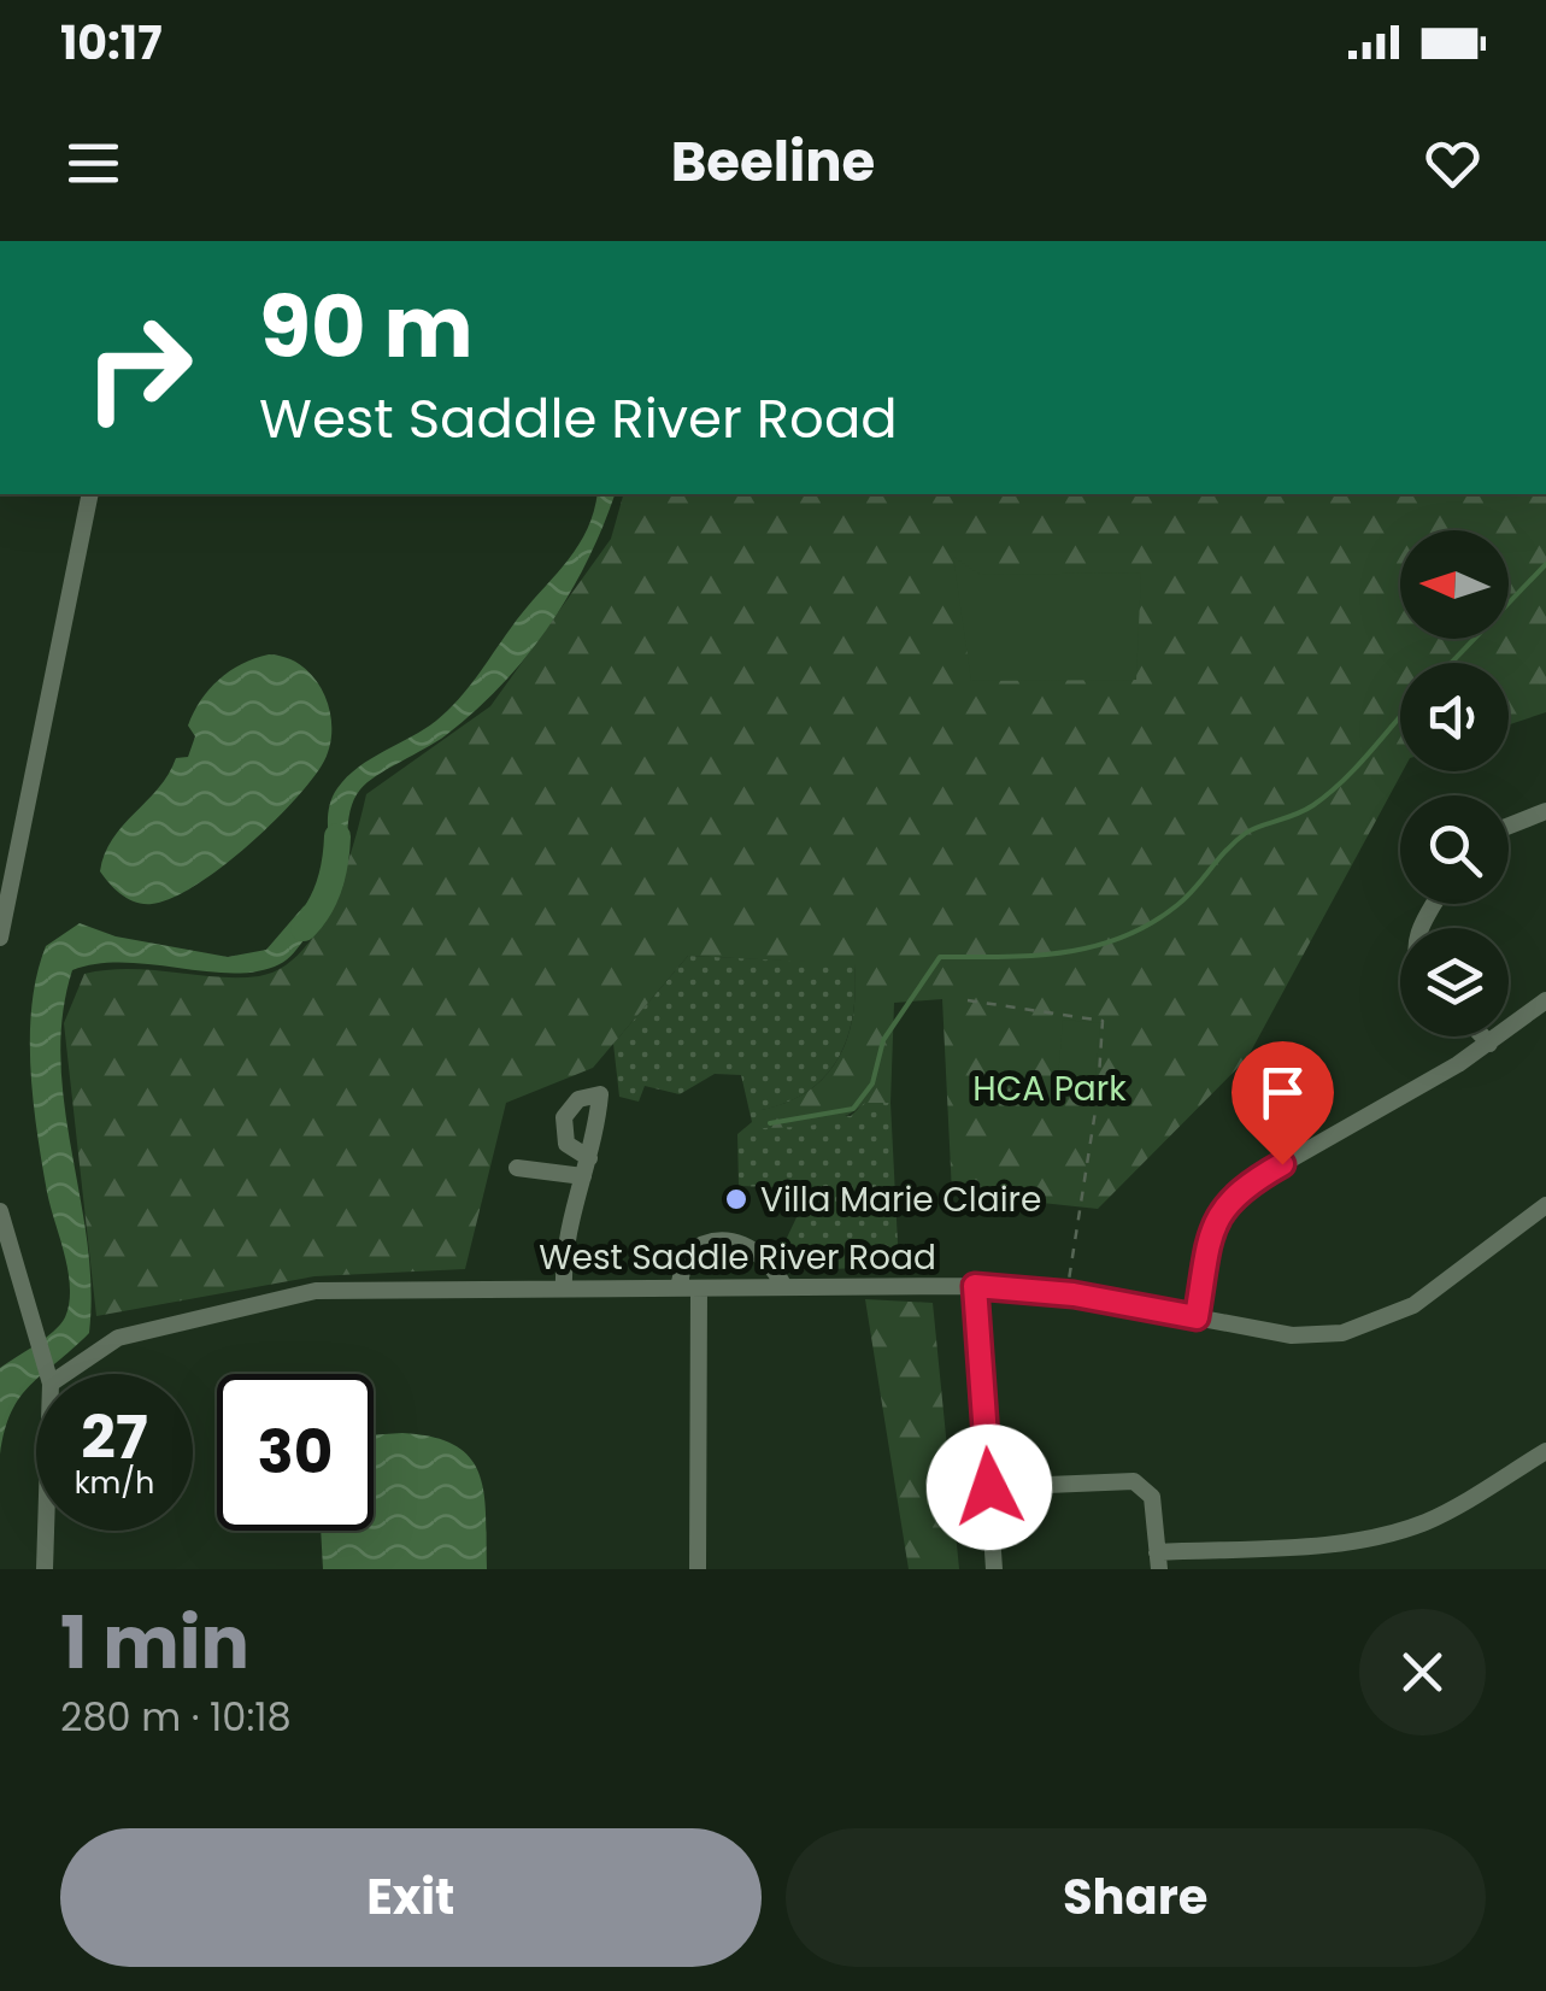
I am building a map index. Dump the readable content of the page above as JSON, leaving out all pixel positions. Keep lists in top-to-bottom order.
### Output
{
  "streets": {
    "street": ["West Saddle River Road"]
  },
  "parks": ["HCA Park"],
  "places": ["Villa Marie Claire"],
  "north": "left",
  "page": {
    "status": "10:17",
    "header": "Beeline",
    "turn": ["90 m", "West Saddle River Road"],
    "speed": "27 km/h",
    "limit": "30",
    "heading": ["1 min", "280 m · 10:18"],
    "buttons": ["Exit", "Share"]
  }
}
